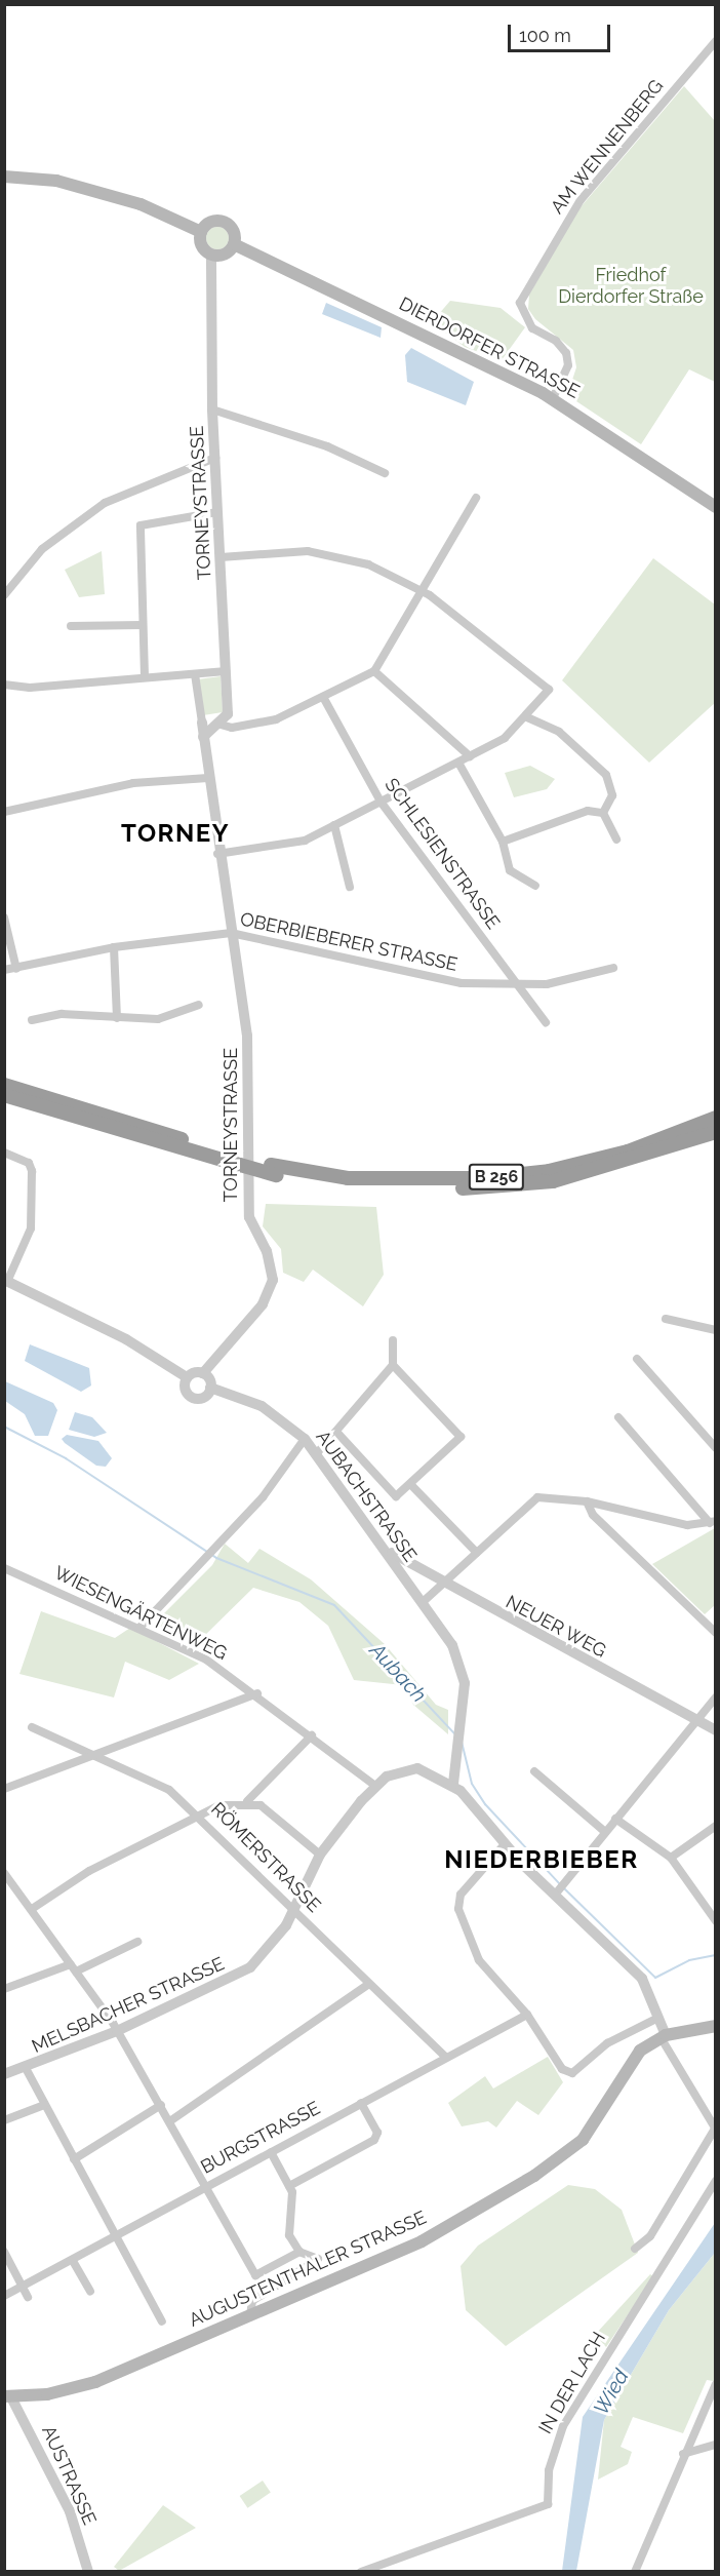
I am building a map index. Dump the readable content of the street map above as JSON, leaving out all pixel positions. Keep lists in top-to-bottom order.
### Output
{
  "streets": {
    "highway": ["B 256"],
    "main road": ["DIERDORFER STRASSE", "AUGUSTENTHALER STRASSE"],
    "street": [
      "AM WENNENBERG",
      "TORNEYSTRASSE",
      "SCHLESIENSTRASSE",
      "OBERBIEBERER STRASSE",
      "AUBACHSTRASSE",
      "WIESENGÄRTENWEG",
      "NEUER WEG",
      "RÖMERSTRASSE",
      "MELSBACHER STRASSE",
      "BURGSTRASSE",
      "IN DER LACH",
      "AUSTRASSE"
    ]
  },
  "crossings": [
    ["AM WENNENBERG", "DIERDORFER STRASSE"],
    ["DIERDORFER STRASSE", "TORNEYSTRASSE"],
    ["TORNEYSTRASSE", "OBERBIEBERER STRASSE"],
    ["SCHLESIENSTRASSE", "OBERBIEBERER STRASSE"],
    ["AUBACHSTRASSE", "NEUER WEG"],
    ["AUBACHSTRASSE", "MELSBACHER STRASSE"],
    ["WIESENGÄRTENWEG", "MELSBACHER STRASSE"],
    ["RÖMERSTRASSE", "MELSBACHER STRASSE"],
    ["RÖMERSTRASSE", "BURGSTRASSE"],
    ["AUGUSTENTHALER STRASSE", "AUSTRASSE"]
  ],
  "districts": ["TORNEY", "NIEDERBIEBER"],
  "water": ["Aubach", "Wied"],
  "parks": ["Friedhof Dierdorfer Straße"],
  "scale_bar": "100 m"
}
